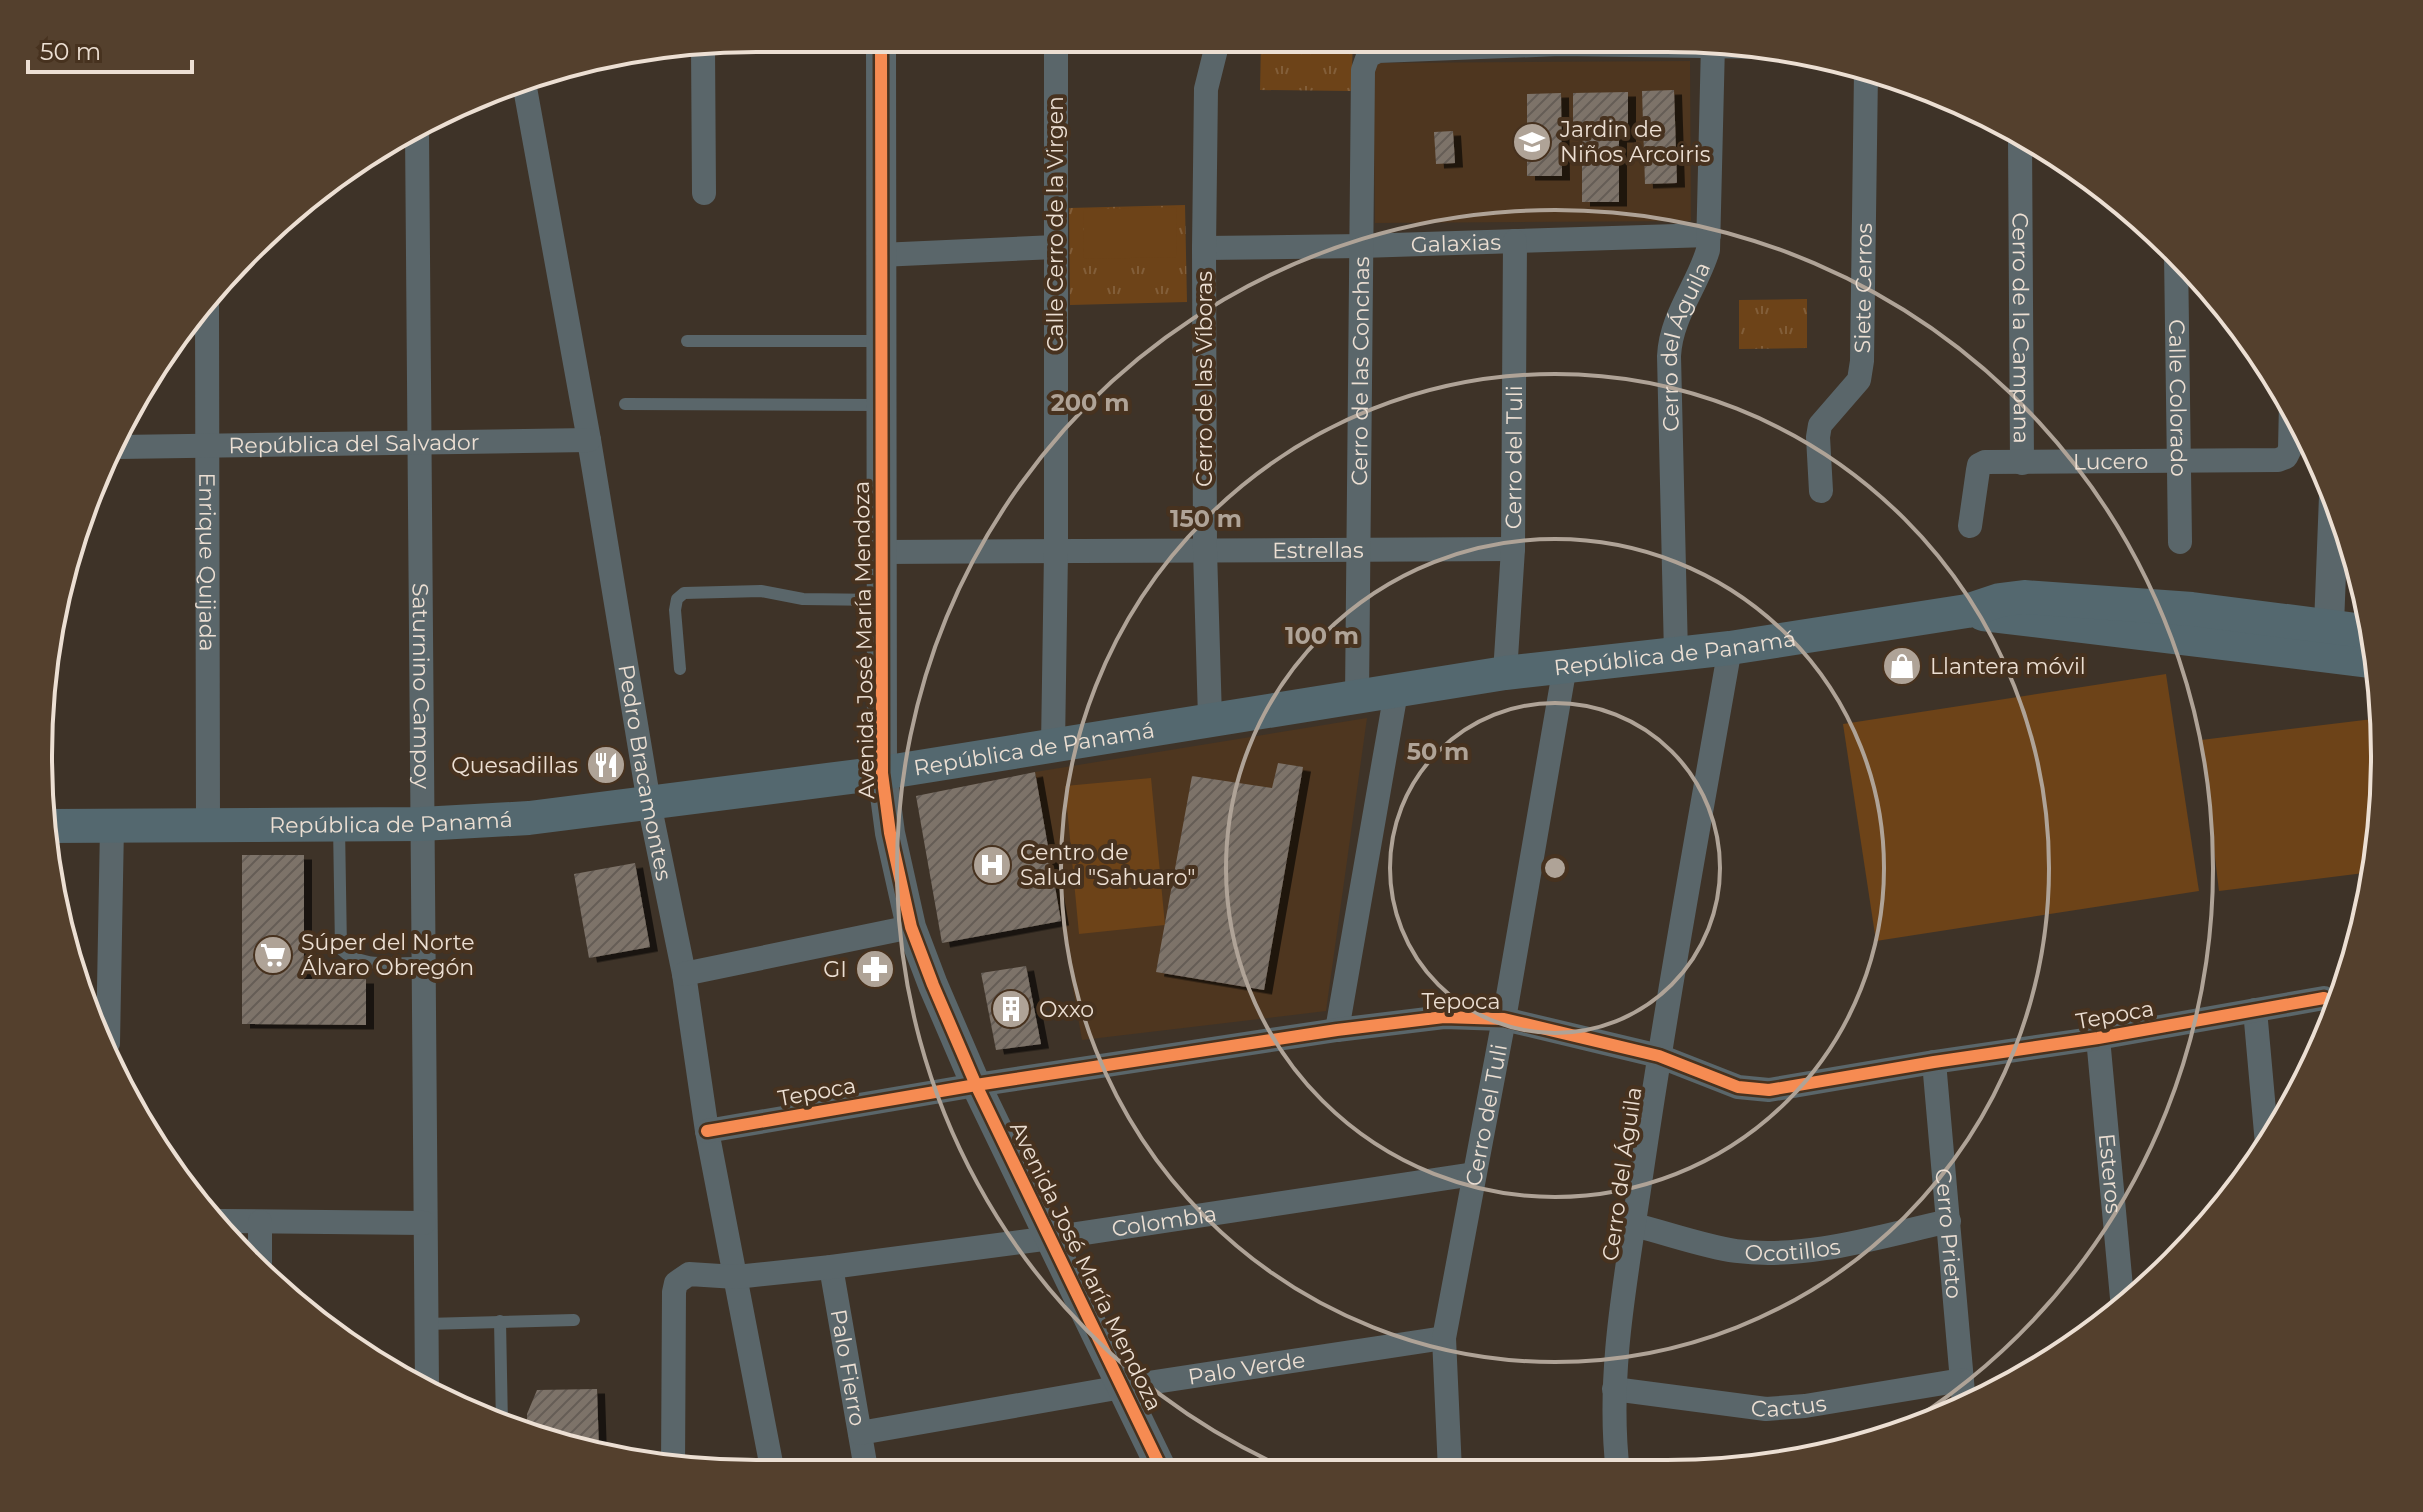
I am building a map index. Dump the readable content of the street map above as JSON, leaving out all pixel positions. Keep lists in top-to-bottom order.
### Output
{
  "streets": {
    "main road": ["República de Panamá"],
    "street": [
      "Calle Cerro de la Virgen",
      "Galaxias",
      "Siete Cerros",
      "Cerro de la Campana",
      "Cerro del Águila",
      "Cerro de las Conchas",
      "Cerro de las Víboras",
      "Calle Colorado",
      "República del Salvador",
      "Cerro del Tuli",
      "Lucero",
      "Estrellas",
      "Enrique Quijada",
      "Avenida José María Mendoza",
      "Saturnino Campoy",
      "Pedro Bracamontes",
      "Tepoca",
      "Esteros",
      "Colombia",
      "Cerro Prieto",
      "Ocotillos",
      "Palo Fierro",
      "Palo Verde",
      "Cactus"
    ]
  },
  "crossings": [
    ["Calle Cerro de la Virgen", "Estrellas"],
    ["Calle Cerro de la Virgen", "República de Panamá"],
    ["Galaxias", "Cerro del Águila"],
    ["Galaxias", "Cerro de las Conchas"],
    ["Galaxias", "Cerro de las Víboras"],
    ["Galaxias", "Cerro del Tuli"],
    ["Cerro de la Campana", "Lucero"],
    ["Cerro del Águila", "República de Panamá"],
    ["Cerro del Águila", "Tepoca"],
    ["Cerro del Águila", "Ocotillos"],
    ["Cerro del Águila", "Cactus"],
    ["Cerro de las Conchas", "Estrellas"],
    ["Cerro de las Conchas", "República de Panamá"],
    ["Cerro de las Víboras", "Estrellas"],
    ["Cerro de las Víboras", "República de Panamá"],
    ["Calle Colorado", "Lucero"],
    ["República del Salvador", "Enrique Quijada"],
    ["República del Salvador", "Saturnino Campoy"],
    ["República del Salvador", "Pedro Bracamontes"],
    ["Cerro del Tuli", "Estrellas"],
    ["Cerro del Tuli", "República de Panamá"],
    ["Cerro del Tuli", "Tepoca"],
    ["Cerro del Tuli", "Colombia"],
    ["Cerro del Tuli", "Palo Verde"],
    ["Estrellas", "Avenida José María Mendoza"],
    ["Enrique Quijada", "República de Panamá"],
    ["Avenida José María Mendoza", "República de Panamá"],
    ["Avenida José María Mendoza", "Tepoca"],
    ["Avenida José María Mendoza", "Colombia"],
    ["Avenida José María Mendoza", "Palo Verde"],
    ["República de Panamá", "Saturnino Campoy"],
    ["República de Panamá", "Pedro Bracamontes"],
    ["Pedro Bracamontes", "Tepoca"],
    ["Pedro Bracamontes", "Colombia"],
    ["Tepoca", "Esteros"],
    ["Tepoca", "Cerro Prieto"],
    ["Colombia", "Palo Fierro"],
    ["Cerro Prieto", "Ocotillos"],
    ["Cerro Prieto", "Cactus"],
    ["Palo Fierro", "Palo Verde"]
  ],
  "places": {
    "school or university": ["Jardin de Niños Arcoiris"],
    "shop": ["Llantera móvil"],
    "restaurant": ["Quesadillas"],
    "hospital": ["Centro de Salud \"Sahuaro\""],
    "supermarket": ["Súper del Norte Álvaro Obregón"],
    "pharmacy": ["GI"],
    "building": ["Oxxo"]
  },
  "scale_bar": "50 m",
  "rings": [
    "200 m",
    "150 m",
    "100 m",
    "50 m"
  ]
}
